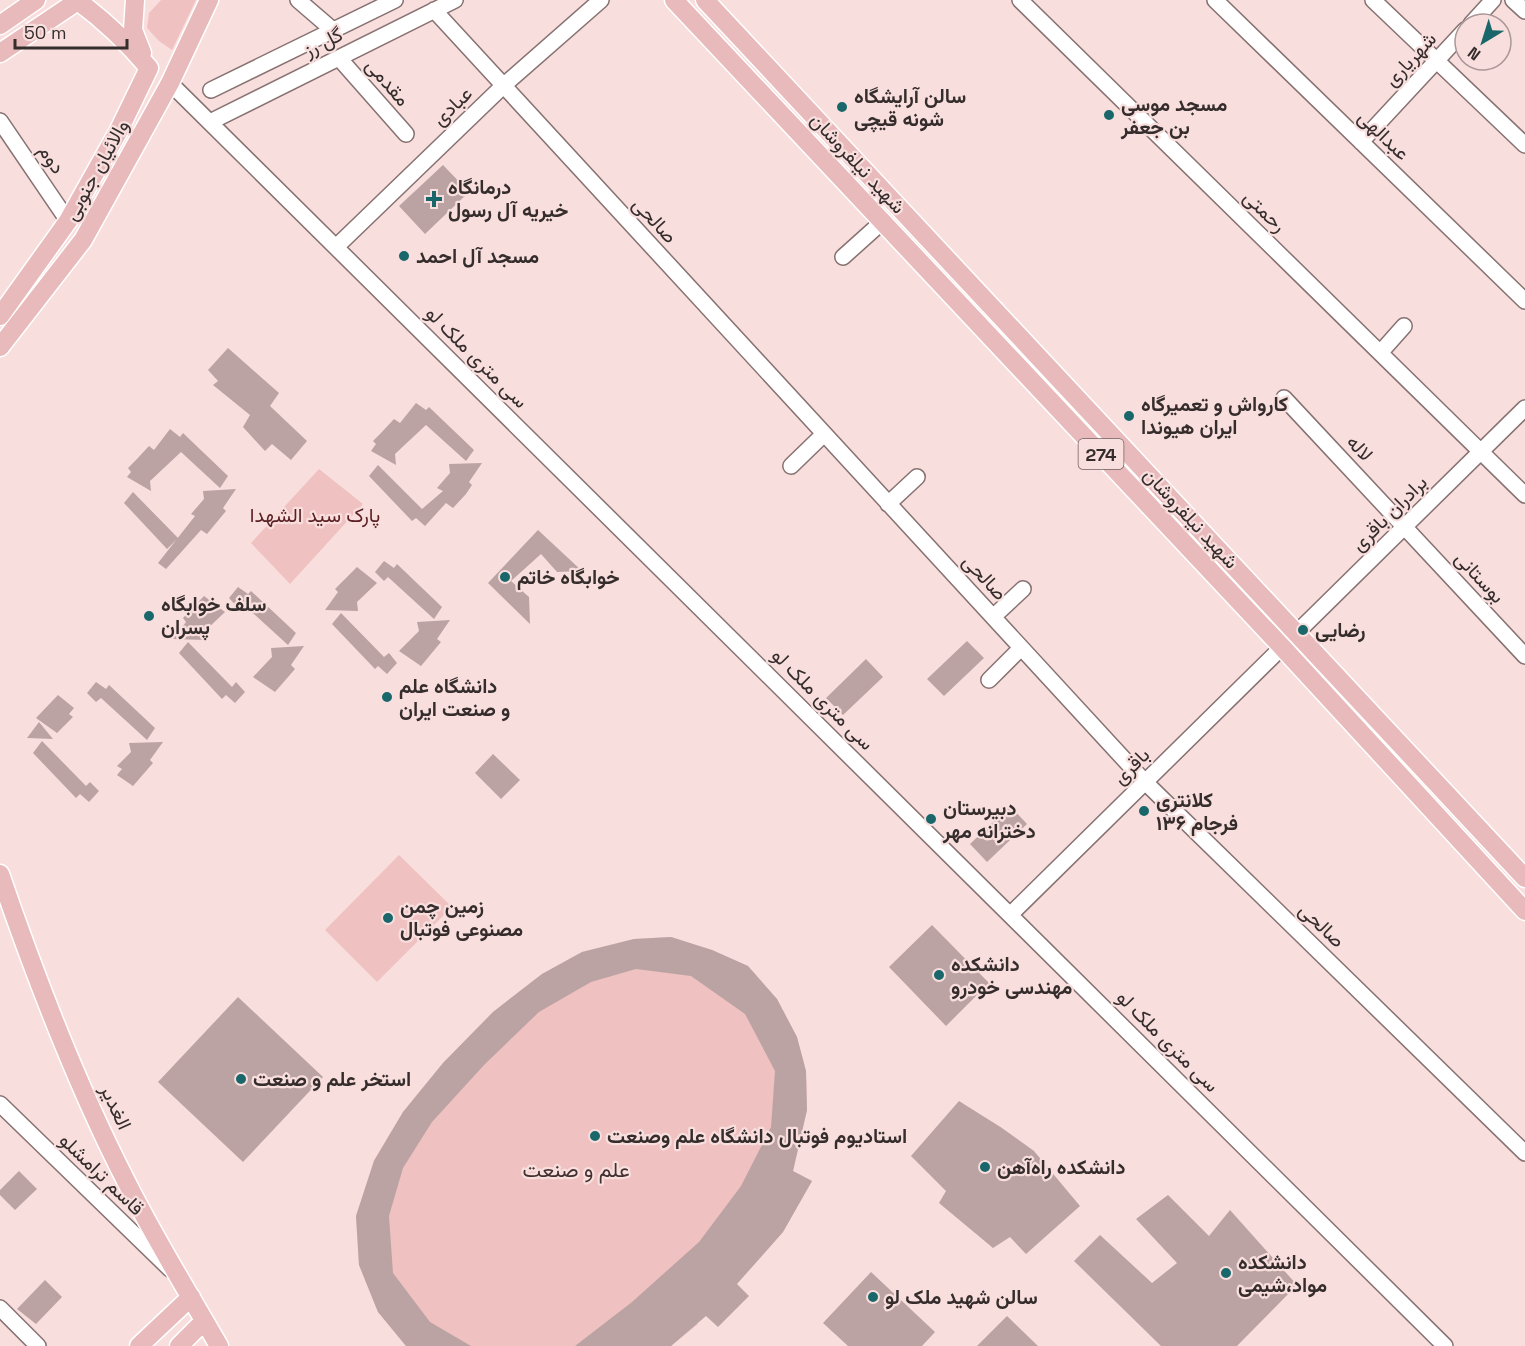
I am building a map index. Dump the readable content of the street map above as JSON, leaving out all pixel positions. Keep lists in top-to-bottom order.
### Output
{
  "streets": {
    "main road": [
      "شهید نیلفروشان",
      "والائیان جنوبی",
      "274",
      "الغدیر"
    ],
    "street": [
      "گل رز",
      "شهریاری",
      "مقدمی",
      "عبادی",
      "عبدالهی",
      "دوم",
      "رحمتی",
      "صالحی",
      "سی متری ملک لو",
      "لاله",
      "برادران باقری",
      "بوستانی",
      "باقری",
      "قاسم ترامشلو"
    ]
  },
  "crossings": [
    ["گل رز", "مقدمی"],
    ["گل رز", "صالحی"],
    ["گل رز", "سی متری ملک لو"],
    ["شهریاری", "عبدالهی"],
    ["عبادی", "صالحی"],
    ["عبادی", "سی متری ملک لو"],
    ["دوم", "والائیان جنوبی"],
    ["شهید نیلفروشان", "برادران باقری"],
    ["شهید نیلفروشان", "باقری"],
    ["والائیان جنوبی", "سی متری ملک لو"],
    ["رحمتی", "برادران باقری"],
    ["صالحی", "باقری"],
    ["سی متری ملک لو", "باقری"],
    ["لاله", "برادران باقری"],
    ["لاله", "بوستانی"],
    ["برادران باقری", "بوستانی"],
    ["برادران باقری", "باقری"],
    ["الغدیر", "قاسم ترامشلو"]
  ],
  "districts": ["علم و صنعت"],
  "parks": ["پارک سید الشهدا"],
  "places": {
    "other": [
      "سالن آرایشگاه شونه قیچی",
      "مسجد موسی بن جعفر",
      "مسجد آل احمد",
      "کارواش و تعمیرگاه ایران هیوندا",
      "خوابگاه خاتم",
      "سلف خوابگاه پسران",
      "رضایی",
      "دانشگاه علم و صنعت ایران",
      "کلانتری ۱۳۶ فرجام",
      "دبیرستان دخترانه مهر",
      "زمین چمن مصنوعی فوتبال",
      "دانشکده مهندسی خودرو",
      "استخر علم و صنعت",
      "استادیوم فوتبال دانشگاه علم وصنعت",
      "دانشکده راه‌آهن",
      "دانشکده مواد،شیمی",
      "سالن شهید ملک لو"
    ],
    "health": ["درمانگاه خیریه آل رسول"]
  },
  "scale_bar": "50 m",
  "north": "bottom left"
}
